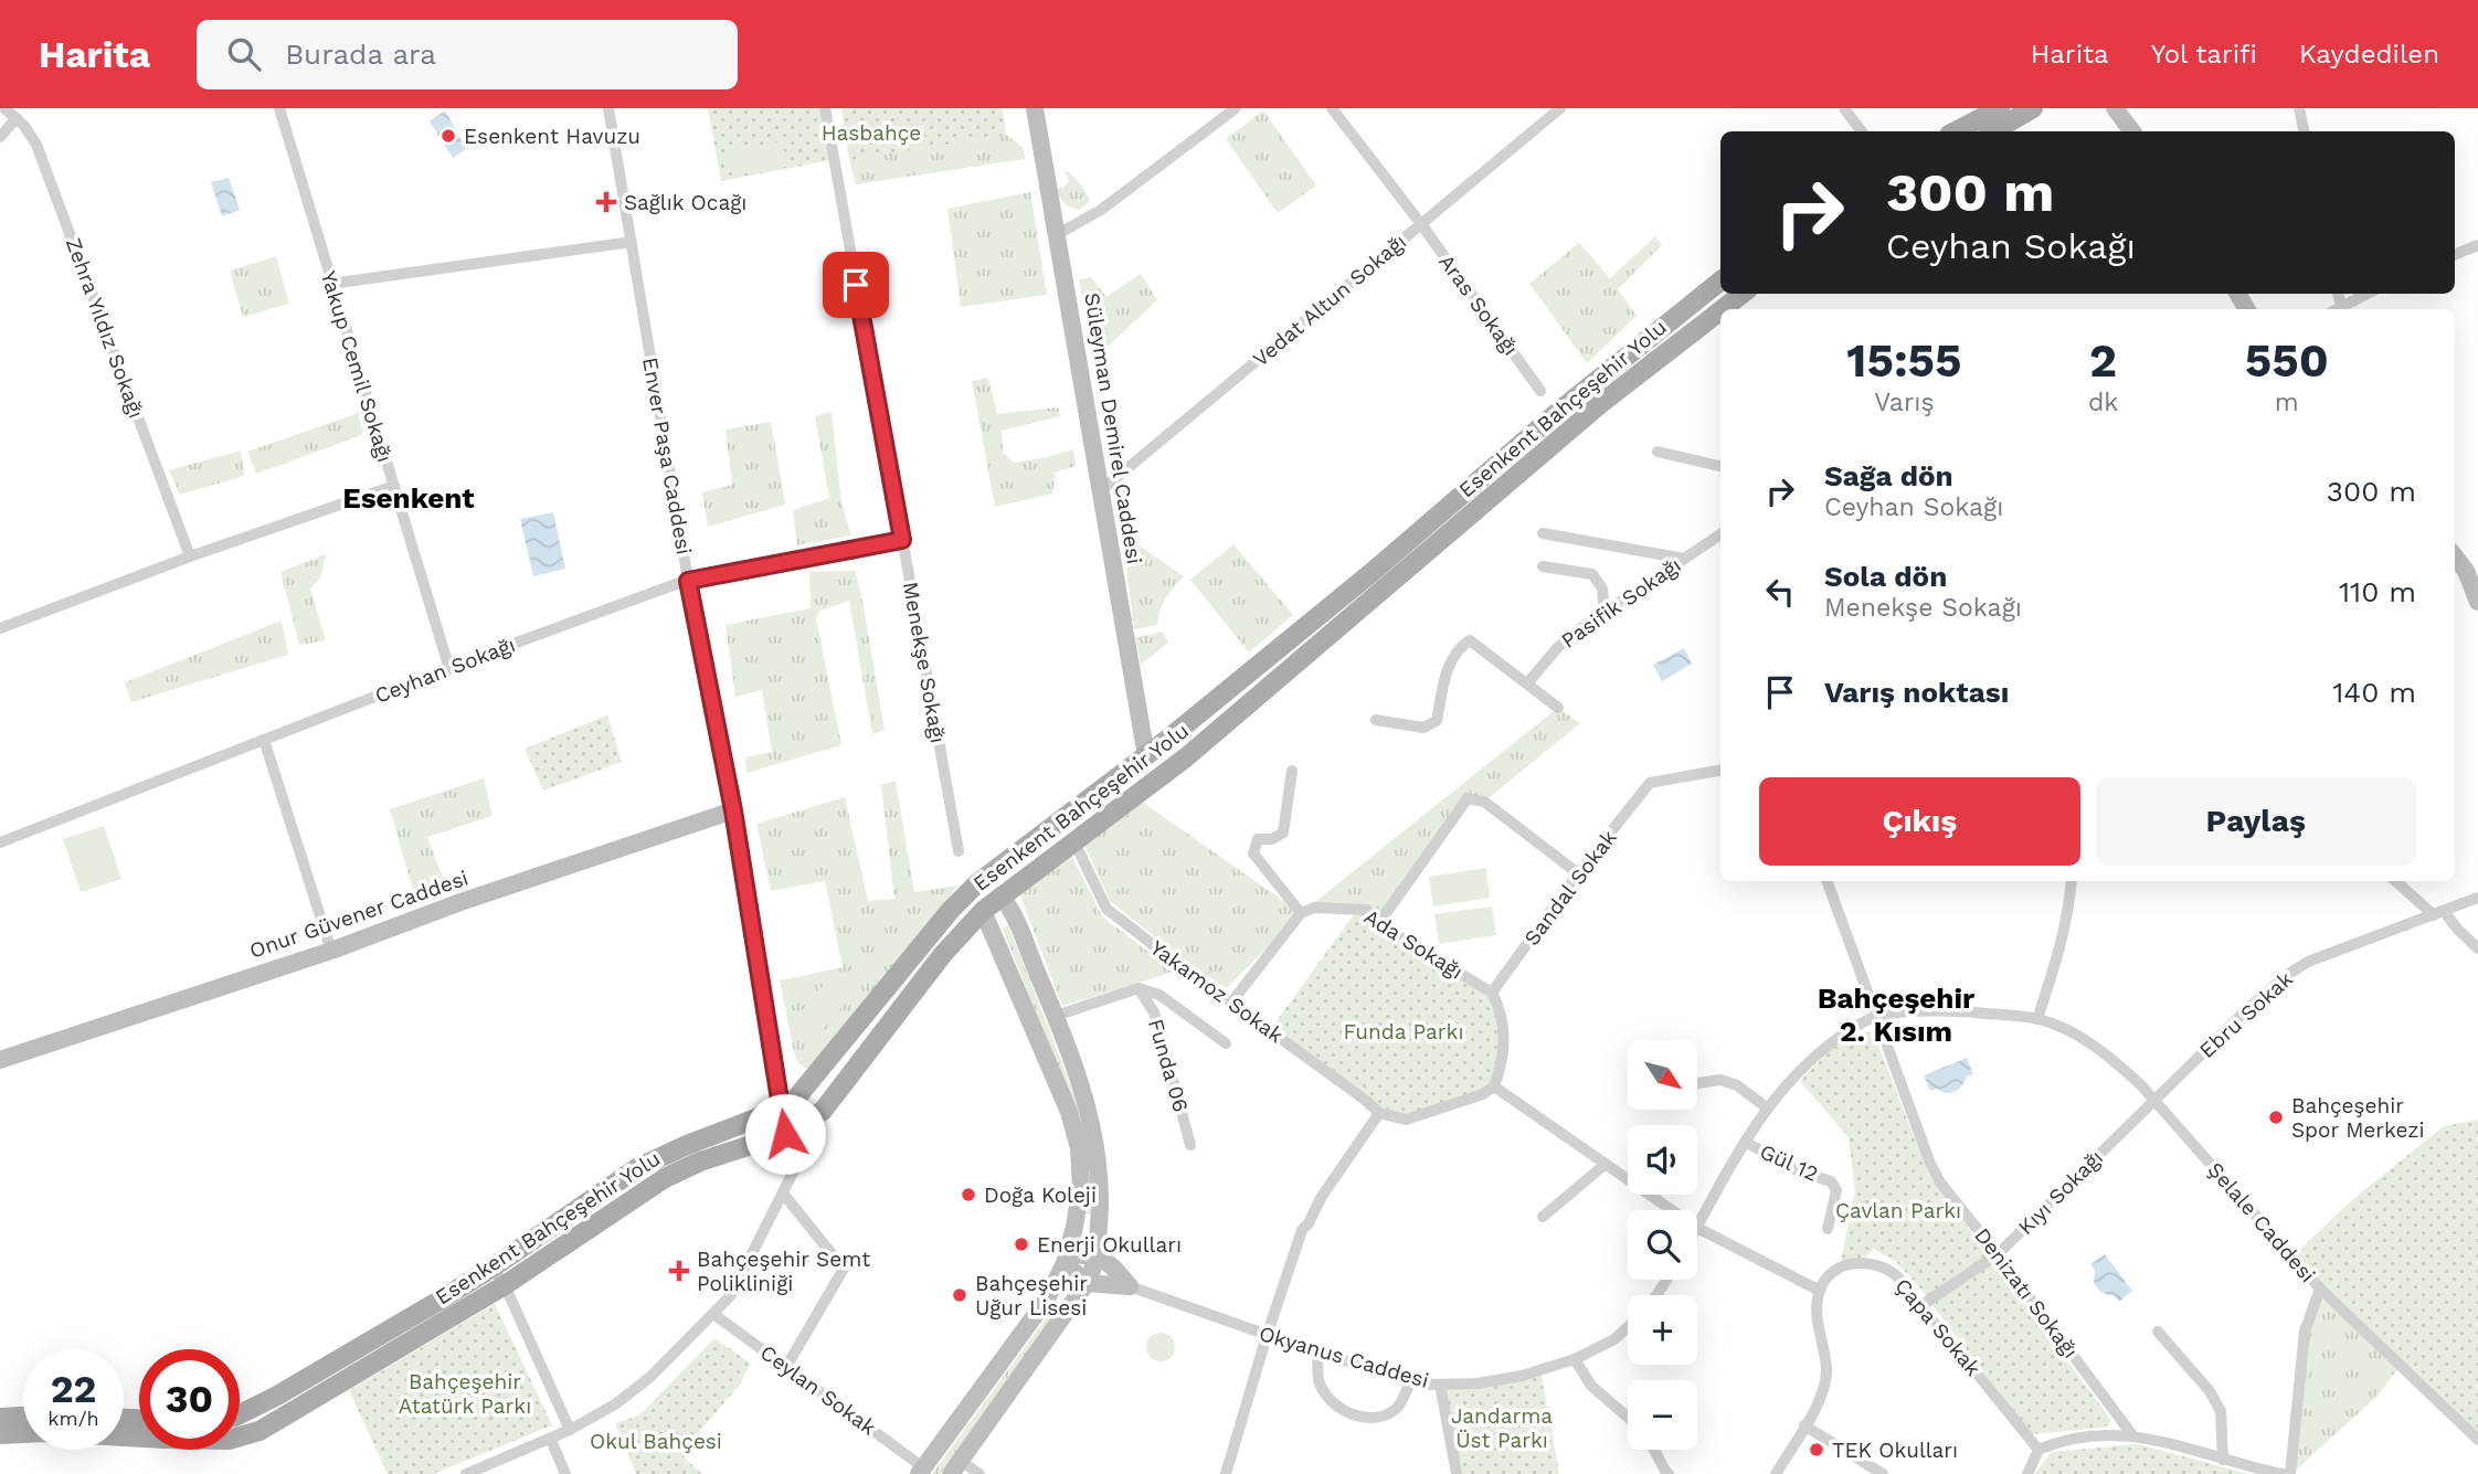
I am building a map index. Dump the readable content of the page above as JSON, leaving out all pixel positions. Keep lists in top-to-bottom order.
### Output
{
  "streets": {
    "main road": ["Esenkent Bahçeşehir Yolu", "Süleyman Demirel Caddesi", "Onur Güvener Caddesi"],
    "street": [
      "Vedat Altun Sokağı",
      "Aras Sokağı",
      "Zehra Yıldız Sokağı",
      "Yakup Cemil Sokağı",
      "Enver Paşa Caddesi",
      "Pasifik Sokağı",
      "Menekşe Sokağı",
      "Ceyhan Sokağı",
      "Sandal Sokak",
      "Ada Sokağı",
      "Yakamoz Sokak",
      "Ebru Sokak",
      "Funda 06",
      "Gül 12",
      "Kıyı Sokağı",
      "Şelale Caddesi",
      "Denizatı Sokağı",
      "Çapa Sokak",
      "Okyanus Caddesi",
      "Ceylan Sokak"
    ]
  },
  "crossings": [
    ["Vedat Altun Sokağı", "Aras Sokağı"],
    ["Vedat Altun Sokağı", "Süleyman Demirel Caddesi"],
    ["Yakup Cemil Sokağı", "Ceyhan Sokağı"],
    ["Esenkent Bahçeşehir Yolu", "Süleyman Demirel Caddesi"],
    ["Esenkent Bahçeşehir Yolu", "Enver Paşa Caddesi"],
    ["Enver Paşa Caddesi", "Ceyhan Sokağı"],
    ["Enver Paşa Caddesi", "Onur Güvener Caddesi"],
    ["Menekşe Sokağı", "Ceyhan Sokağı"],
    ["Sandal Sokak", "Ada Sokağı"],
    ["Ebru Sokak", "Kıyı Sokağı"],
    ["Ebru Sokak", "Şelale Caddesi"],
    ["Kıyı Sokağı", "Denizatı Sokağı"],
    ["Kıyı Sokağı", "Çapa Sokak"]
  ],
  "districts": ["Esenkent", "Bahçeşehir 2. Kısım"],
  "parks": [
    "Hasbahçe",
    "Funda Parkı",
    "Çavlan Parkı",
    "Bahçeşehir Atatürk Parkı",
    "Jandarma Üst Parkı",
    "Okul Bahçesi"
  ],
  "places": {
    "other": [
      "Esenkent Havuzu",
      "Bahçeşehir Spor Merkezi",
      "Doğa Koleji",
      "Enerji Okulları",
      "Bahçeşehir Uğur Lisesi",
      "TEK Okulları"
    ],
    "health": ["Sağlık Ocağı", "Bahçeşehir Semt Polikliniği"]
  },
  "north": "bottom right",
  "page": {
    "header": "Harita",
    "search": "Burada ara",
    "nav": ["Harita", "Yol tarifi", "Kaydedilen"],
    "turn": ["300 m", "Ceyhan Sokağı"],
    "eta": [
      "15:55",
      "Varış",
      "2",
      "dk",
      "550",
      "m"
    ],
    "list": [
      {
        "name": "Sağa dön",
        "note": "Ceyhan Sokağı",
        "value": "300 m"
      },
      {
        "name": "Sola dön",
        "note": "Menekşe Sokağı",
        "value": "110 m"
      },
      {
        "name": "Varış noktası",
        "value": "140 m"
      }
    ],
    "buttons": ["Çıkış", "Paylaş"],
    "map_buttons": ["+", "−"],
    "speed": "22 km/h",
    "limit": "30"
  }
}
